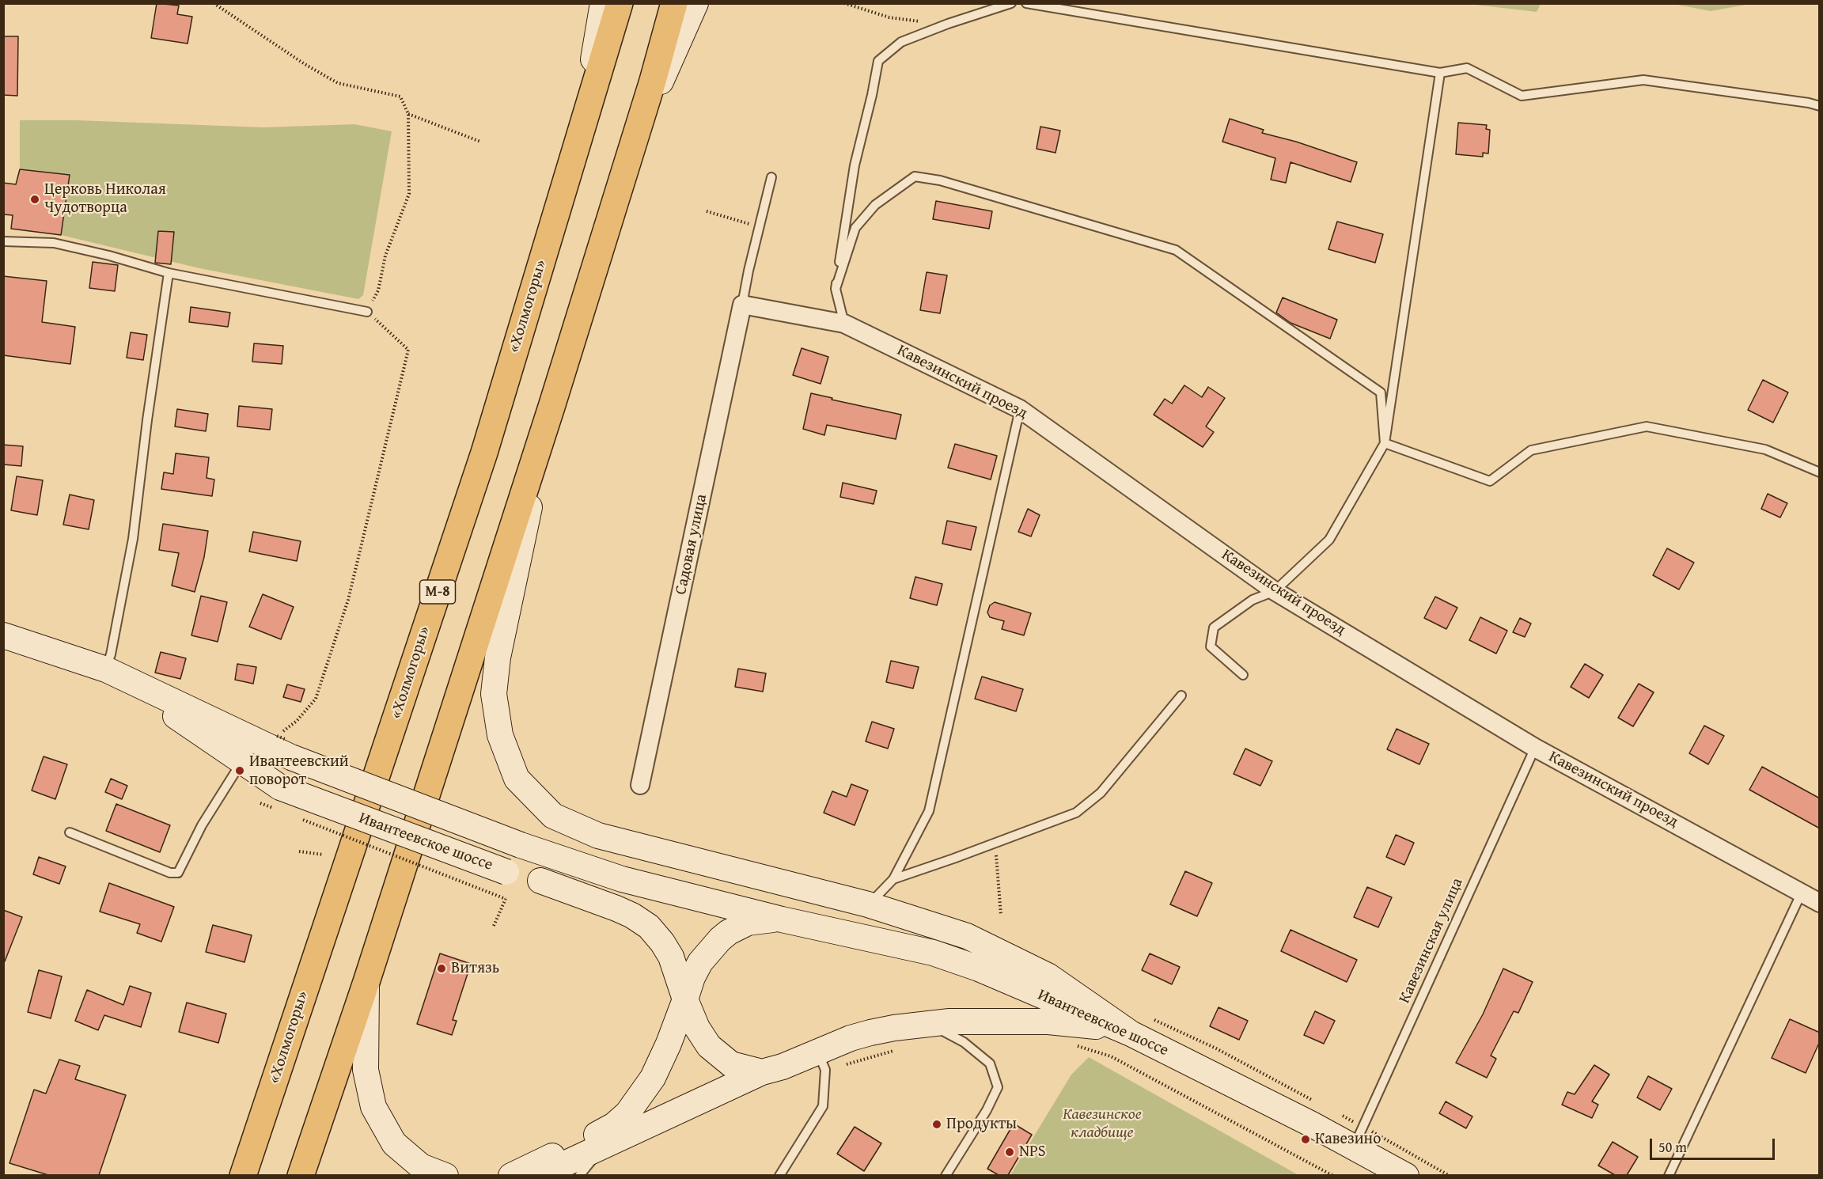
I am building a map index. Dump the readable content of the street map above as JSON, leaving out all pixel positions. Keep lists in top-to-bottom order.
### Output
{
  "streets": {
    "highway": ["«Холмогоры»", "М-8"],
    "main road": ["Ивантеевское шоссе"],
    "street": ["Кавезинский проезд", "Садовая улица"],
    "lane": ["Кавезинская улица"]
  },
  "crossings": [
    ["Кавезинский проезд", "Садовая улица"],
    ["Кавезинский проезд", "Кавезинская улица"],
    ["Ивантеевское шоссе", "Кавезинская улица"]
  ],
  "parks": ["Кавезинское кладбище"],
  "places": [
    "Церковь Николая Чудотворца",
    "Ивантеевский поворот",
    "Витязь",
    "Продукты",
    "Кавезино",
    "NPS"
  ],
  "scale_bar": "50 m"
}
